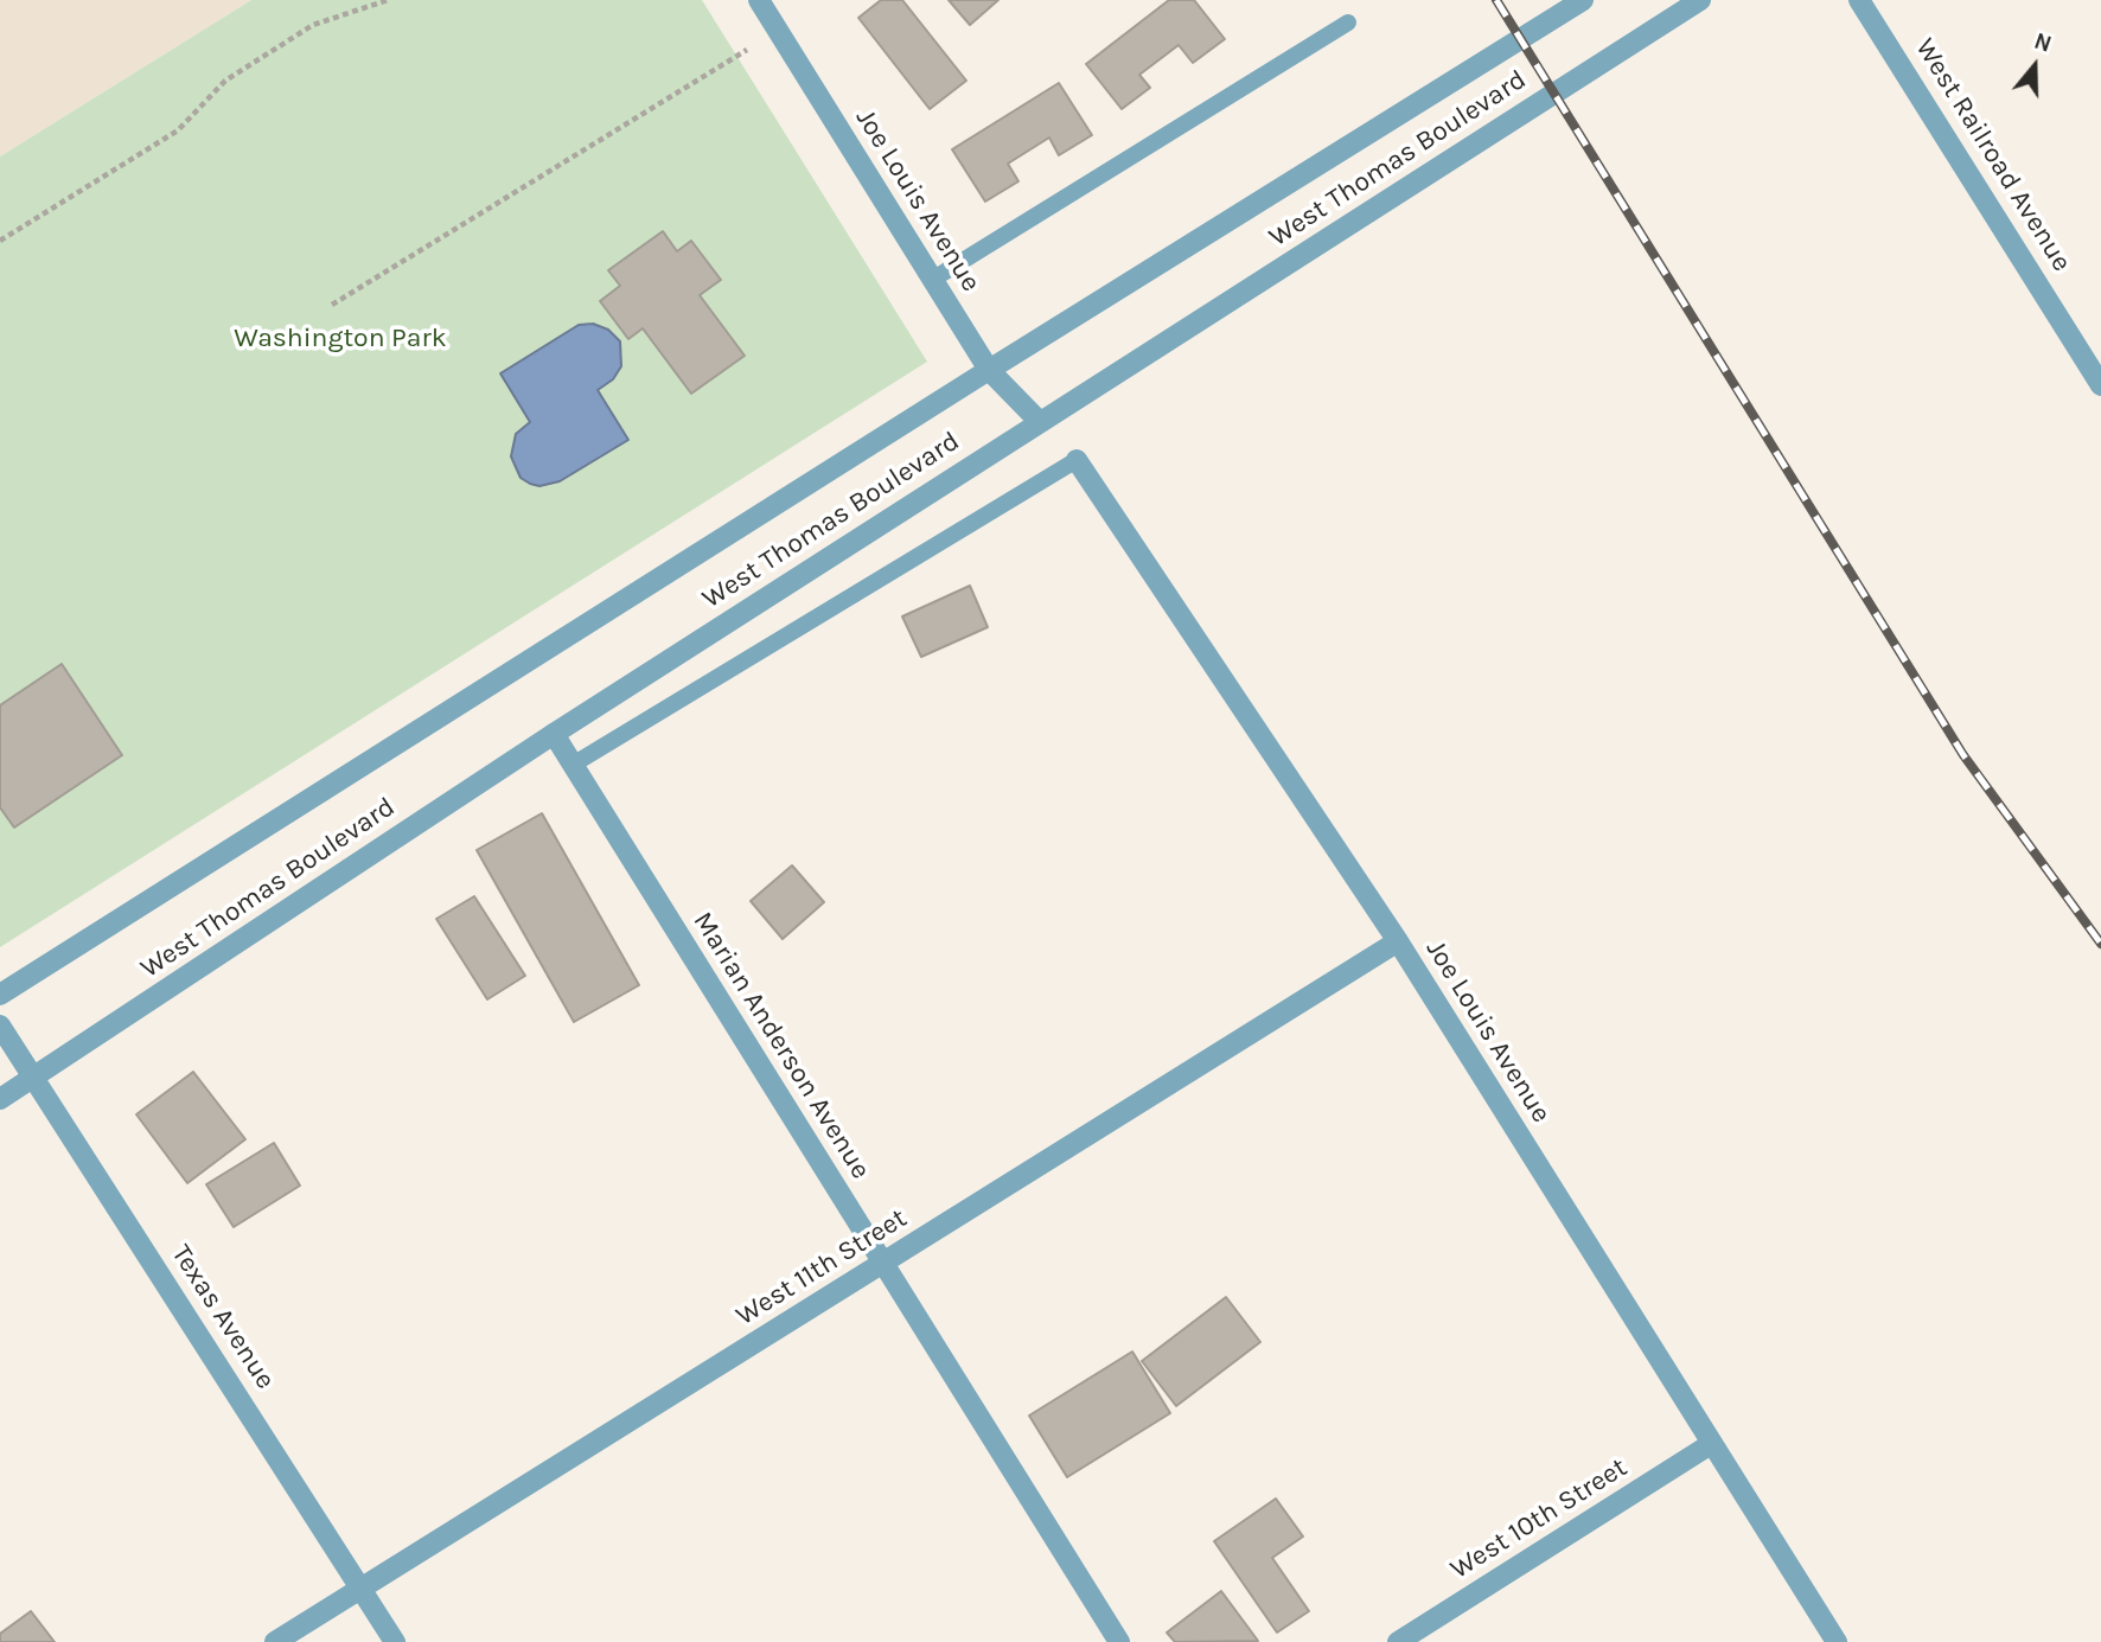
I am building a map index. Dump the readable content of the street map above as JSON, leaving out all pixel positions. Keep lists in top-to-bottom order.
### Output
{
  "streets": {
    "street": [
      "West Railroad Avenue",
      "West Thomas Boulevard",
      "Joe Louis Avenue",
      "Marian Anderson Avenue",
      "West 11th Street",
      "Texas Avenue",
      "West 10th Street"
    ]
  },
  "crossings": [
    ["West Thomas Boulevard", "Joe Louis Avenue"],
    ["West Thomas Boulevard", "Marian Anderson Avenue"],
    ["West Thomas Boulevard", "Texas Avenue"],
    ["Joe Louis Avenue", "West 11th Street"],
    ["Joe Louis Avenue", "West 10th Street"],
    ["Marian Anderson Avenue", "West 11th Street"],
    ["West 11th Street", "Texas Avenue"]
  ],
  "parks": ["Washington Park"],
  "north": "top"
}
